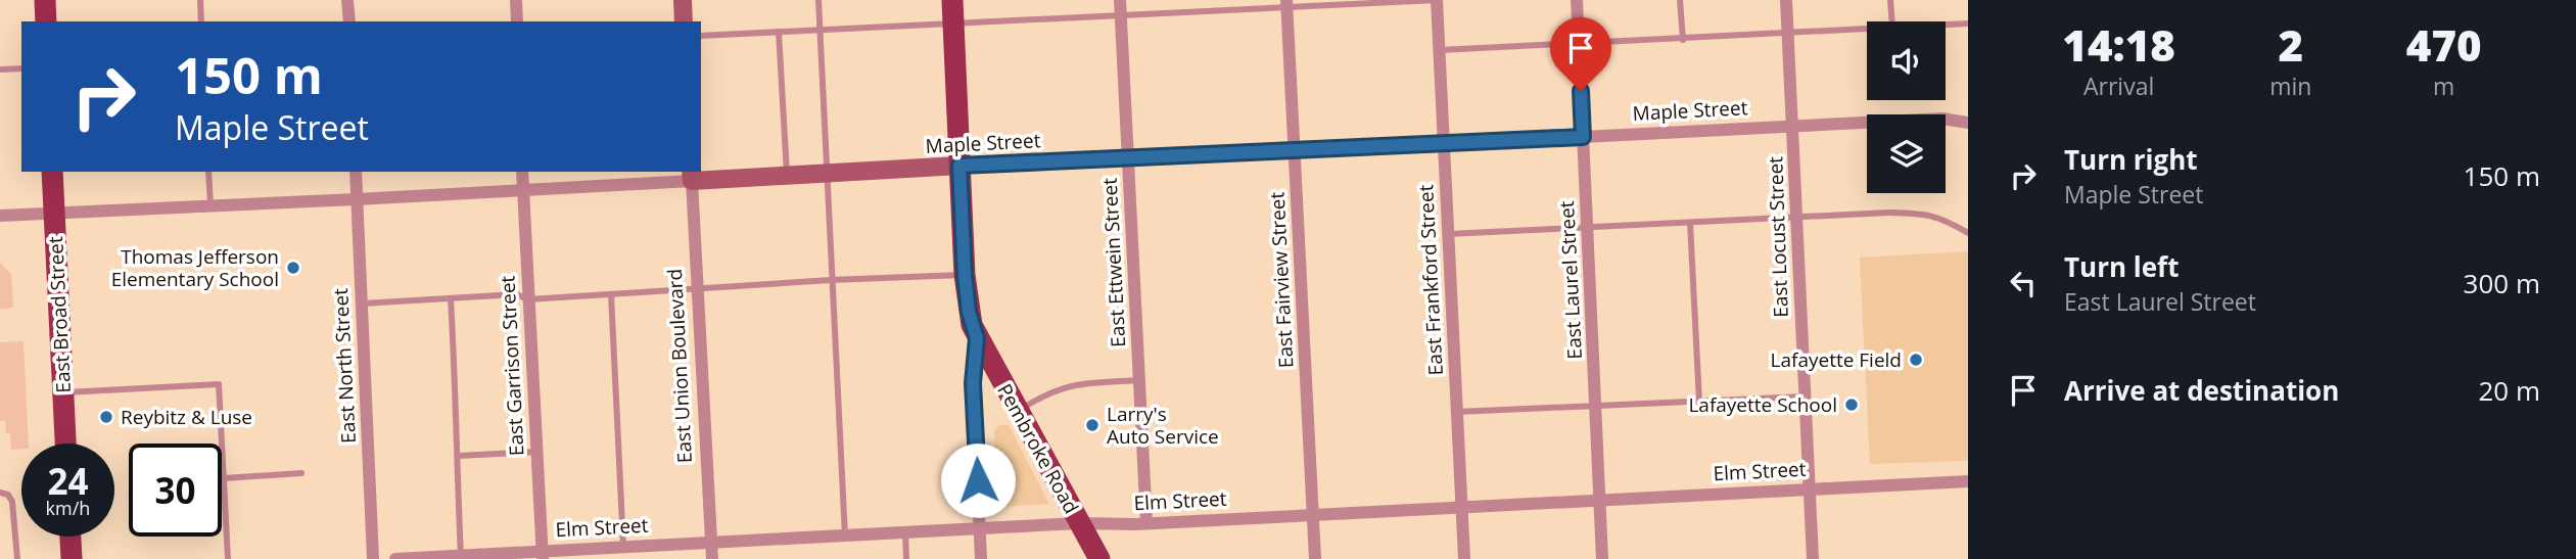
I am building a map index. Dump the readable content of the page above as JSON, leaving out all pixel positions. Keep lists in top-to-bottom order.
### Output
{
  "streets": {
    "main road": ["East Broad Street", "Pembroke Road"],
    "street": [
      "Maple Street",
      "East Locust Street",
      "East Ettwein Street",
      "East Fairview Street",
      "East Frankford Street",
      "East Laurel Street",
      "East North Street",
      "East Garrison Street",
      "East Union Boulevard",
      "Elm Street"
    ]
  },
  "crossings": [
    ["Maple Street", "East Locust Street"],
    ["Maple Street", "East Ettwein Street"],
    ["Maple Street", "East Fairview Street"],
    ["Maple Street", "East Frankford Street"],
    ["Maple Street", "East Laurel Street"],
    ["Maple Street", "East Broad Street"],
    ["Maple Street", "East North Street"],
    ["Maple Street", "East Garrison Street"],
    ["Maple Street", "East Union Boulevard"],
    ["Maple Street", "Pembroke Road"],
    ["East Locust Street", "Elm Street"],
    ["East Ettwein Street", "Elm Street"],
    ["East Fairview Street", "Elm Street"],
    ["East Frankford Street", "Elm Street"],
    ["East Laurel Street", "Elm Street"],
    ["East Garrison Street", "Elm Street"],
    ["East Union Boulevard", "Elm Street"],
    ["Pembroke Road", "Elm Street"]
  ],
  "places": [
    "Thomas Jefferson Elementary School",
    "Lafayette Field",
    "Lafayette School",
    "Reybitz & Luse",
    "Larry's Auto Service"
  ],
  "page": {
    "eta": [
      "14:18",
      "Arrival",
      "2",
      "min",
      "470",
      "m"
    ],
    "turn": ["150 m", "Maple Street"],
    "list": [
      {
        "name": "Turn right",
        "note": "Maple Street",
        "value": "150 m"
      },
      {
        "name": "Turn left",
        "note": "East Laurel Street",
        "value": "300 m"
      },
      {
        "name": "Arrive at destination",
        "value": "20 m"
      }
    ],
    "speed": "24 km/h",
    "limit": "30"
  }
}
